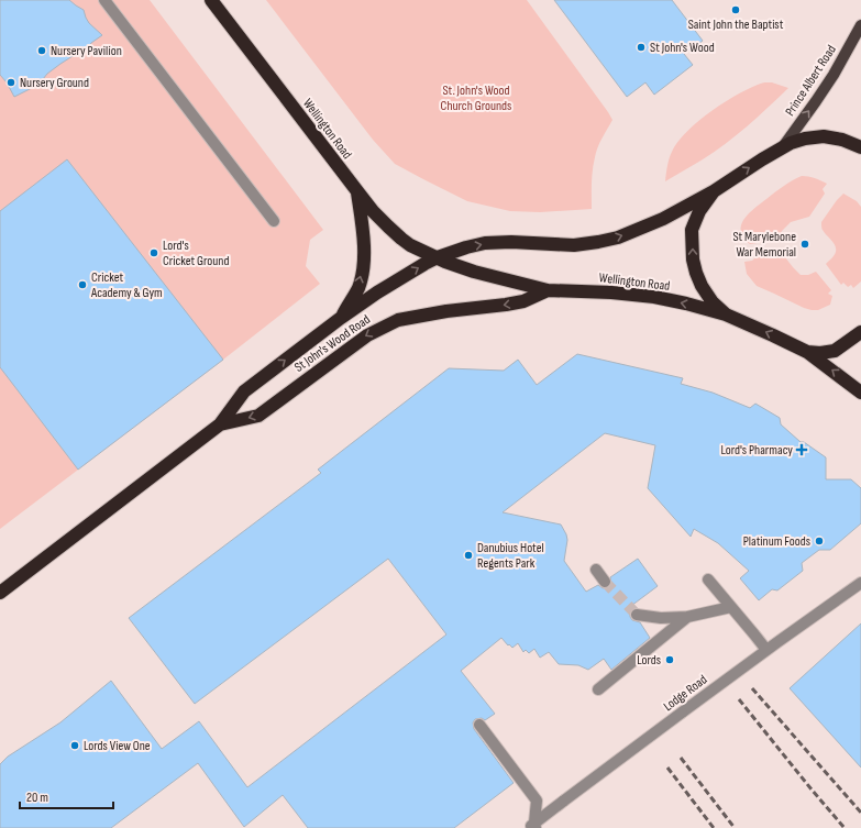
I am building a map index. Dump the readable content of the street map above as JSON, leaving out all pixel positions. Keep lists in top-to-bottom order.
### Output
{
  "streets": {
    "highway": ["Wellington Road", "St John's Wood Road"],
    "main road": ["Prince Albert Road"],
    "street": ["Lodge Road"]
  },
  "crossings": [
    ["Wellington Road", "St John's Wood Road"]
  ],
  "one_way": ["Prince Albert Road"],
  "parks": ["St. John's Wood Church Grounds"],
  "places": {
    "other": [
      "Saint John the Baptist",
      "St John's Wood",
      "Nursery Pavilion",
      "Nursery Ground",
      "St Marylebone War Memorial",
      "Lord's Cricket Ground",
      "Cricket Academy & Gym",
      "Platinum Foods",
      "Danubius Hotel Regents Park",
      "Lords",
      "Lords View One"
    ],
    "health": ["Lord's Pharmacy"]
  },
  "scale_bar": "20 m"
}
